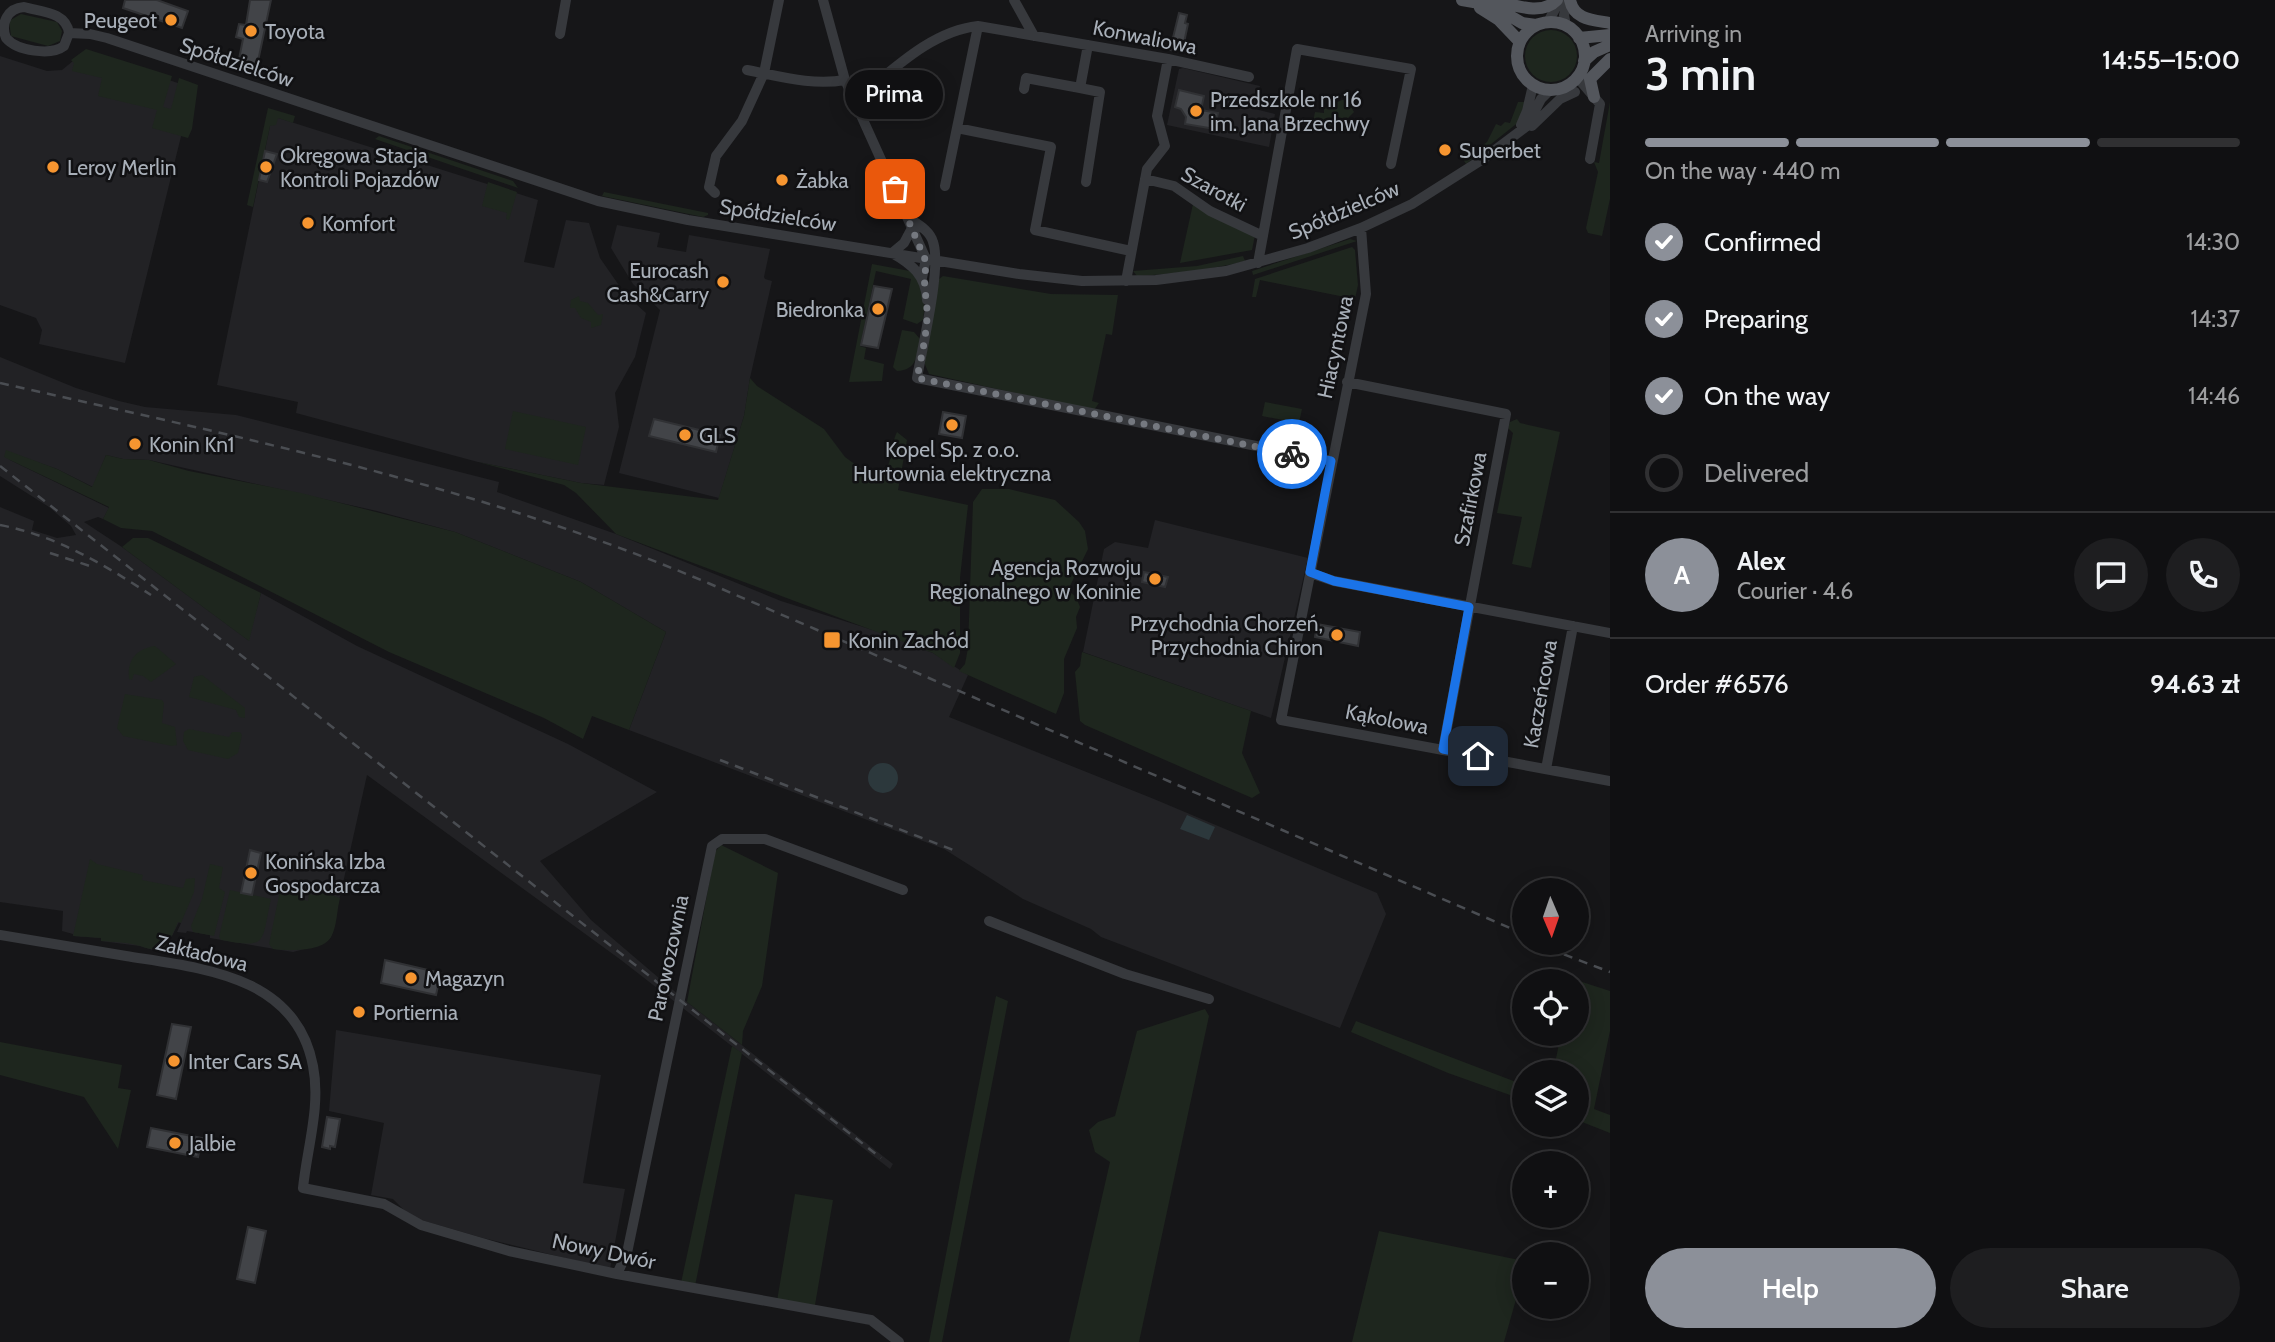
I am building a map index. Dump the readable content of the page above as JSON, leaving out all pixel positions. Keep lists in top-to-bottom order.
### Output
{
  "streets": {
    "street": [
      "Konwaliowa",
      "Spółdzielców",
      "Szarotki",
      "Hiacyntowa",
      "Szafirkowa",
      "Kaczeńcowa",
      "Kąkolowa",
      "Zakładowa",
      "Parowozownia",
      "Nowy Dwór"
    ]
  },
  "crossings": [
    ["Spółdzielców", "Hiacyntowa"],
    ["Hiacyntowa", "Szafirkowa"],
    ["Hiacyntowa", "Kąkolowa"],
    ["Szafirkowa", "Kąkolowa"],
    ["Kaczeńcowa", "Kąkolowa"],
    ["Zakładowa", "Nowy Dwór"],
    ["Parowozownia", "Nowy Dwór"]
  ],
  "places": {
    "other": [
      "Peugeot",
      "Toyota",
      "Przedszkole nr 16 im. Jana Brzechwy",
      "Superbet",
      "Leroy Merlin",
      "Okręgowa Stacja Kontroli Pojazdów",
      "Żabka",
      "Prima",
      "Komfort",
      "Eurocash Cash&Carry",
      "Biedronka",
      "Kopel Sp. z o.o. Hurtownia elektryczna",
      "GLS",
      "Konin Kn1",
      "Agencja Rozwoju Regionalnego w Koninie",
      "Przychodnia Chorzeń, Przychodnia Chiron",
      "Konińska Izba Gospodarcza",
      "Magazyn",
      "Portiernia",
      "Inter Cars SA",
      "Jalbie"
    ],
    "transit": ["Konin Zachód"]
  },
  "north": "bottom",
  "page": {
    "heading": ["3 min", "Arriving in", "14:55–15:00"],
    "panel": [
      "Alex",
      "Courier · 4.6",
      "Order #6576",
      "94.63 zł"
    ],
    "bubble": "Prima",
    "bar": "On the way · 440 m",
    "list": [
      ["Confirmed", "14:30"],
      ["Preparing", "14:37"],
      ["On the way", "14:46"],
      "Delivered"
    ],
    "round": "A",
    "map_buttons": ["+", "−"],
    "buttons": ["Help", "Share"]
  }
}
